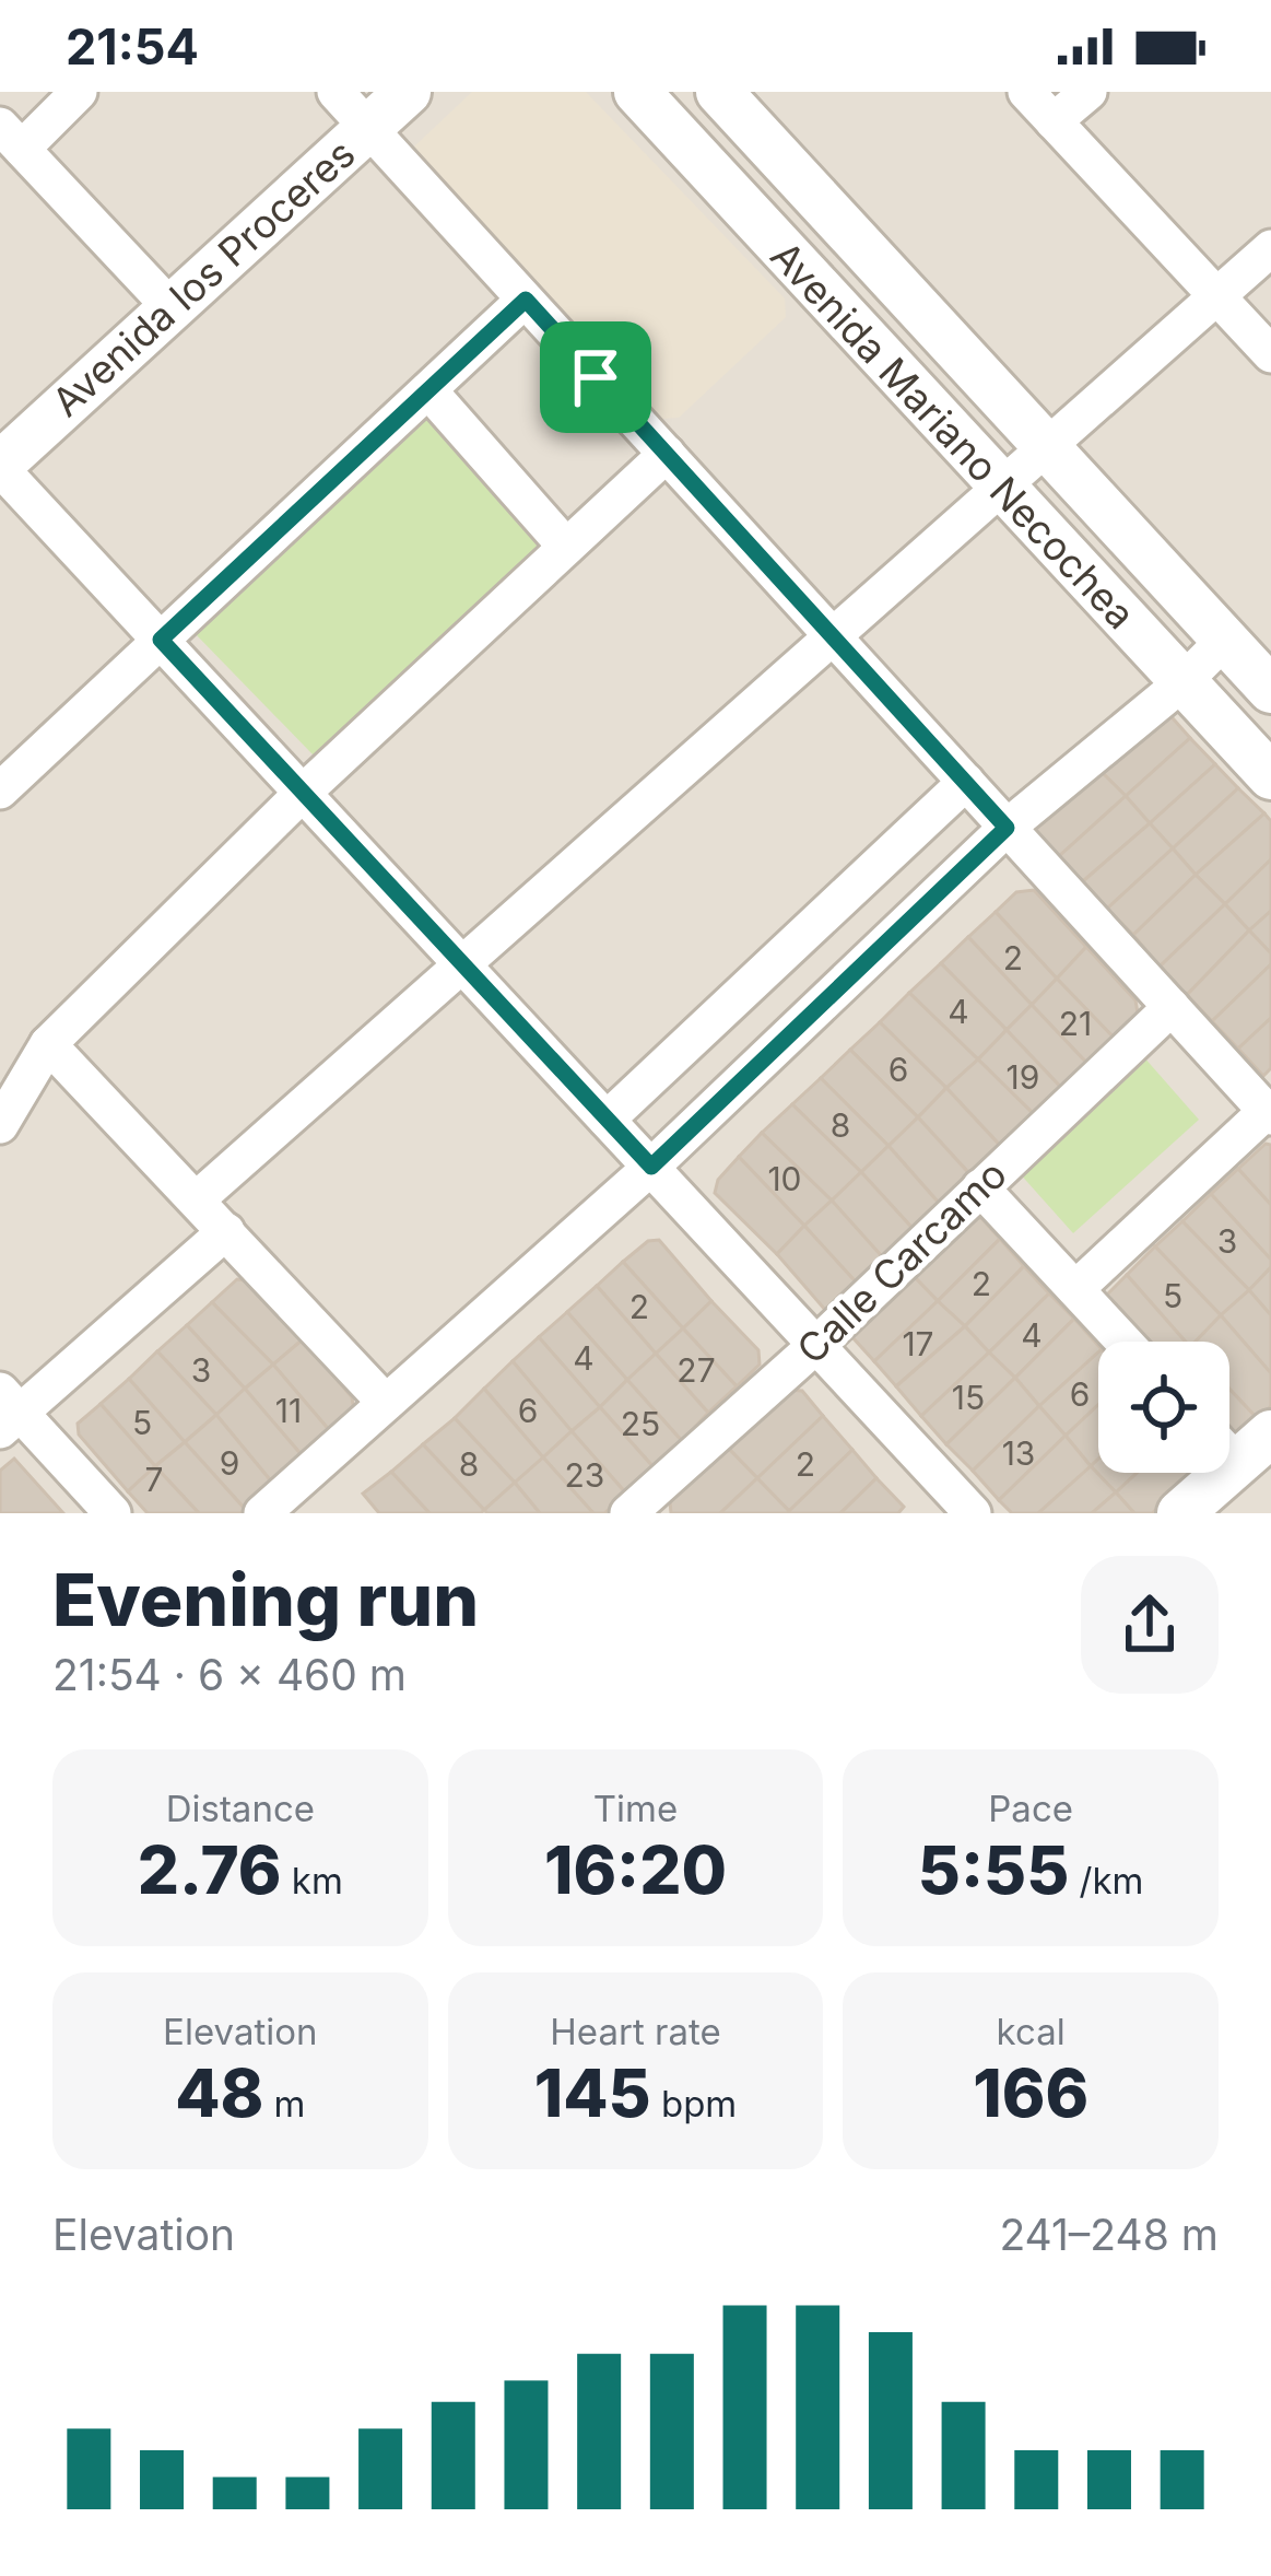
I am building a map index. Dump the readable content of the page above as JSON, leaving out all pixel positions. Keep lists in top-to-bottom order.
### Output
{
  "streets": {
    "street": ["Avenida los Proceres", "Avenida Mariano Necochea", "Calle Carcamo"]
  },
  "house_numbers": [
    "2",
    "4",
    "21",
    "6",
    "19",
    "8",
    "10",
    "3",
    "2",
    "5",
    "2",
    "4",
    "17",
    "4",
    "3",
    "27",
    "6",
    "15",
    "11",
    "6",
    "5",
    "25",
    "13",
    "9",
    "8",
    "2",
    "23",
    "7"
  ],
  "page": {
    "status": "21:54",
    "heading": ["Evening run", "21:54 · 6 × 460 m"],
    "stats": [
      ["Distance", "2.76 km"],
      ["Time", "16:20"],
      ["Pace", "5:55 /km"],
      ["Elevation", "48 m"],
      ["Heart rate", "145 bpm"],
      ["kcal", "166"]
    ],
    "chart": ["Elevation", "241–248 m"]
  }
}
